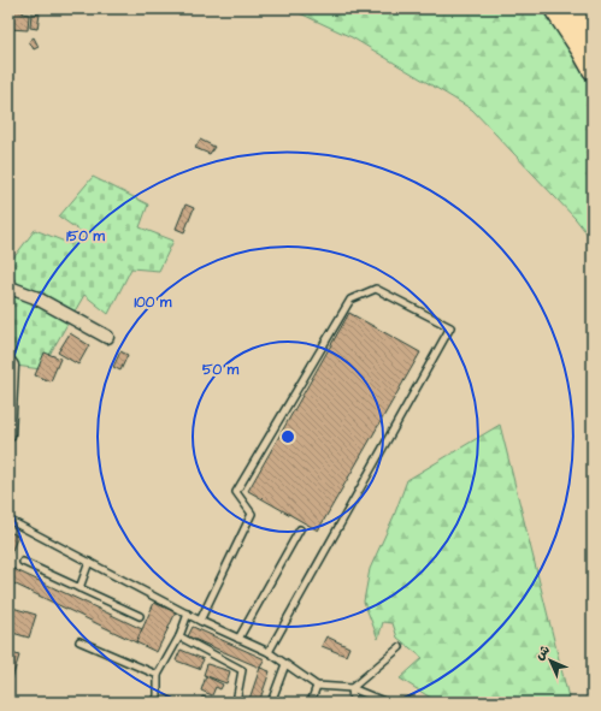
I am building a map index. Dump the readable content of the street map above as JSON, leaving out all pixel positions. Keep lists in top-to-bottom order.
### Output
{
  "north": "top left",
  "rings": ["150 m", "100 m", "50 m"]
}
